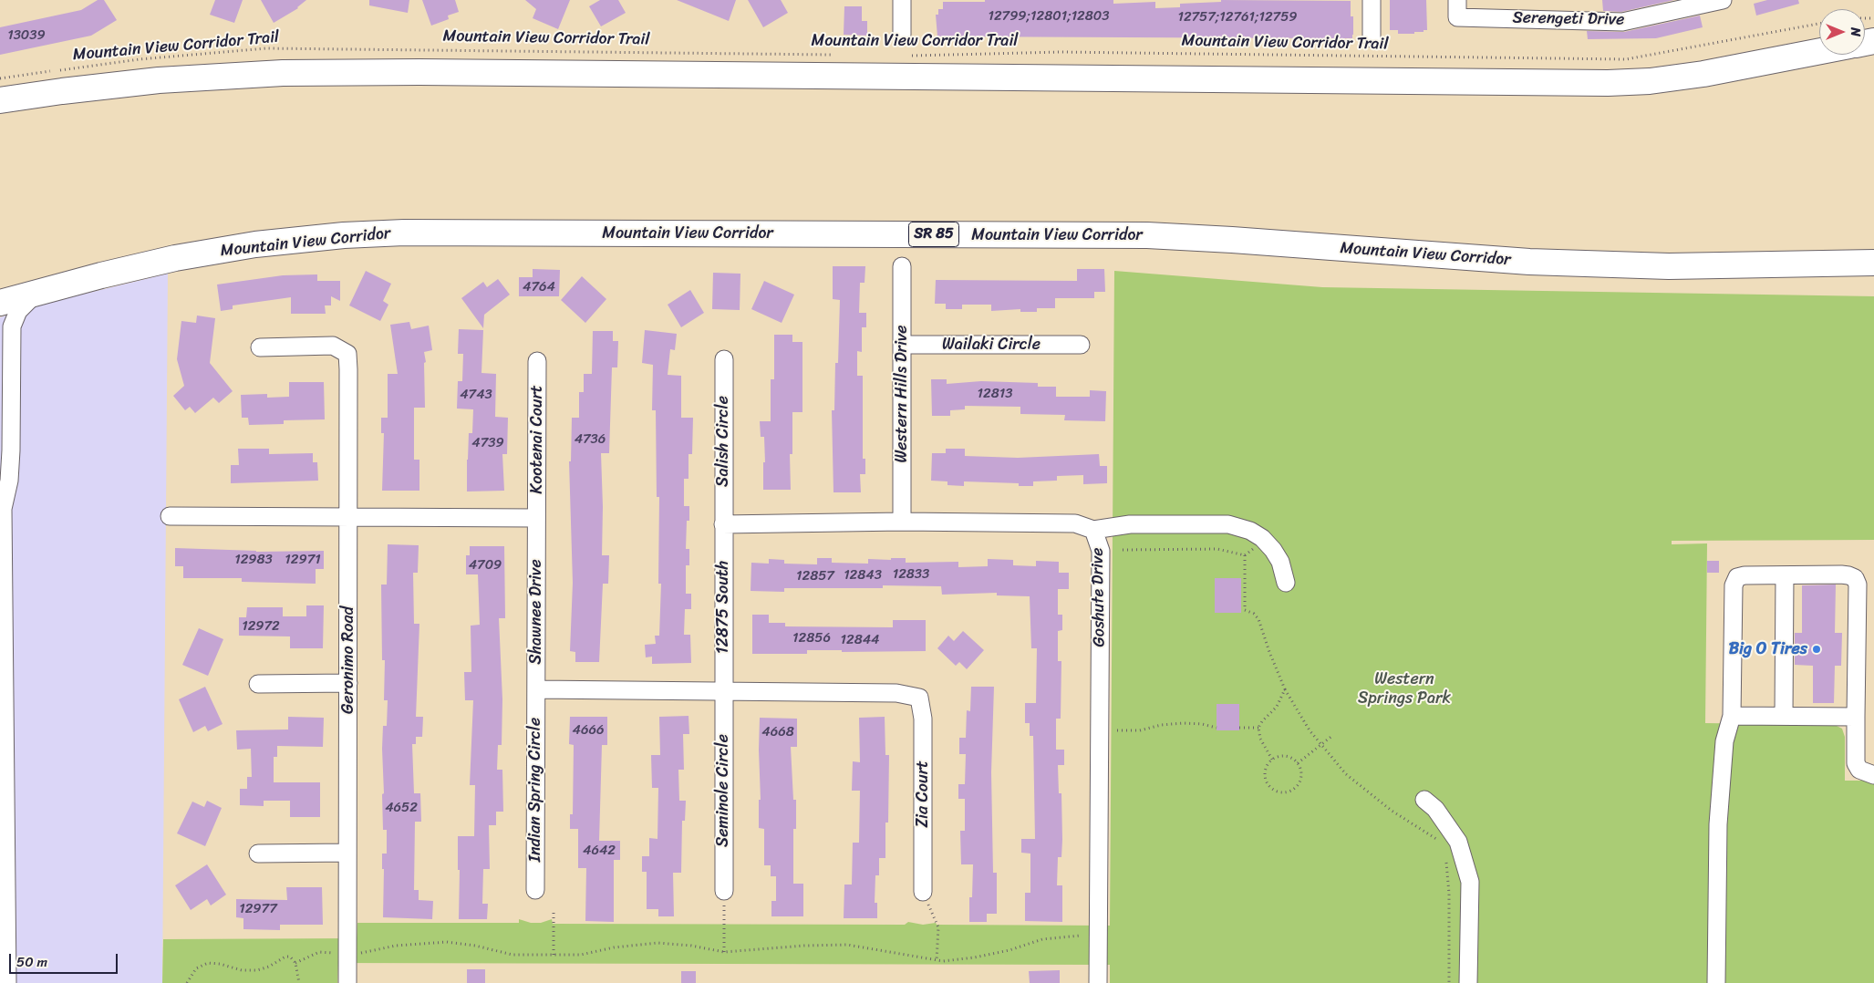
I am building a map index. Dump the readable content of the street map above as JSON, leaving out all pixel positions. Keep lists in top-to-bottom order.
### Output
{
  "streets": {
    "highway": ["Mountain View Corridor", "SR 85"],
    "street": [
      "Serengeti Drive",
      "Wailaki Circle",
      "Western Hills Drive",
      "Kootenai Court",
      "Salish Circle",
      "Goshute Drive",
      "12875 South",
      "Shawnee Drive",
      "Geronimo Road",
      "Indian Spring Circle",
      "Seminole Circle",
      "Zia Court"
    ],
    "path": ["Mountain View Corridor Trail"]
  },
  "crossings": [
    ["Wailaki Circle", "Western Hills Drive"],
    ["Western Hills Drive", "Goshute Drive"],
    ["Kootenai Court", "Shawnee Drive"],
    ["Salish Circle", "Goshute Drive"],
    ["Salish Circle", "12875 South"],
    ["Goshute Drive", "12875 South"],
    ["12875 South", "Seminole Circle"],
    ["12875 South", "Zia Court"],
    ["Shawnee Drive", "Indian Spring Circle"],
    ["Seminole Circle", "Zia Court"]
  ],
  "parks": ["Western Springs Park"],
  "places": ["Big O Tires"],
  "house_numbers": [
    "12799;12801;12803",
    "12757;12761;12759",
    "13039",
    "4764",
    "12813",
    "4743",
    "4736",
    "4739",
    "12983",
    "12971",
    "4709",
    "12833",
    "12843",
    "12857",
    "12972",
    "12856",
    "12844",
    "4666",
    "4668",
    "4652",
    "4642",
    "12977"
  ],
  "scale_bar": "50 m",
  "north": "right"
}
